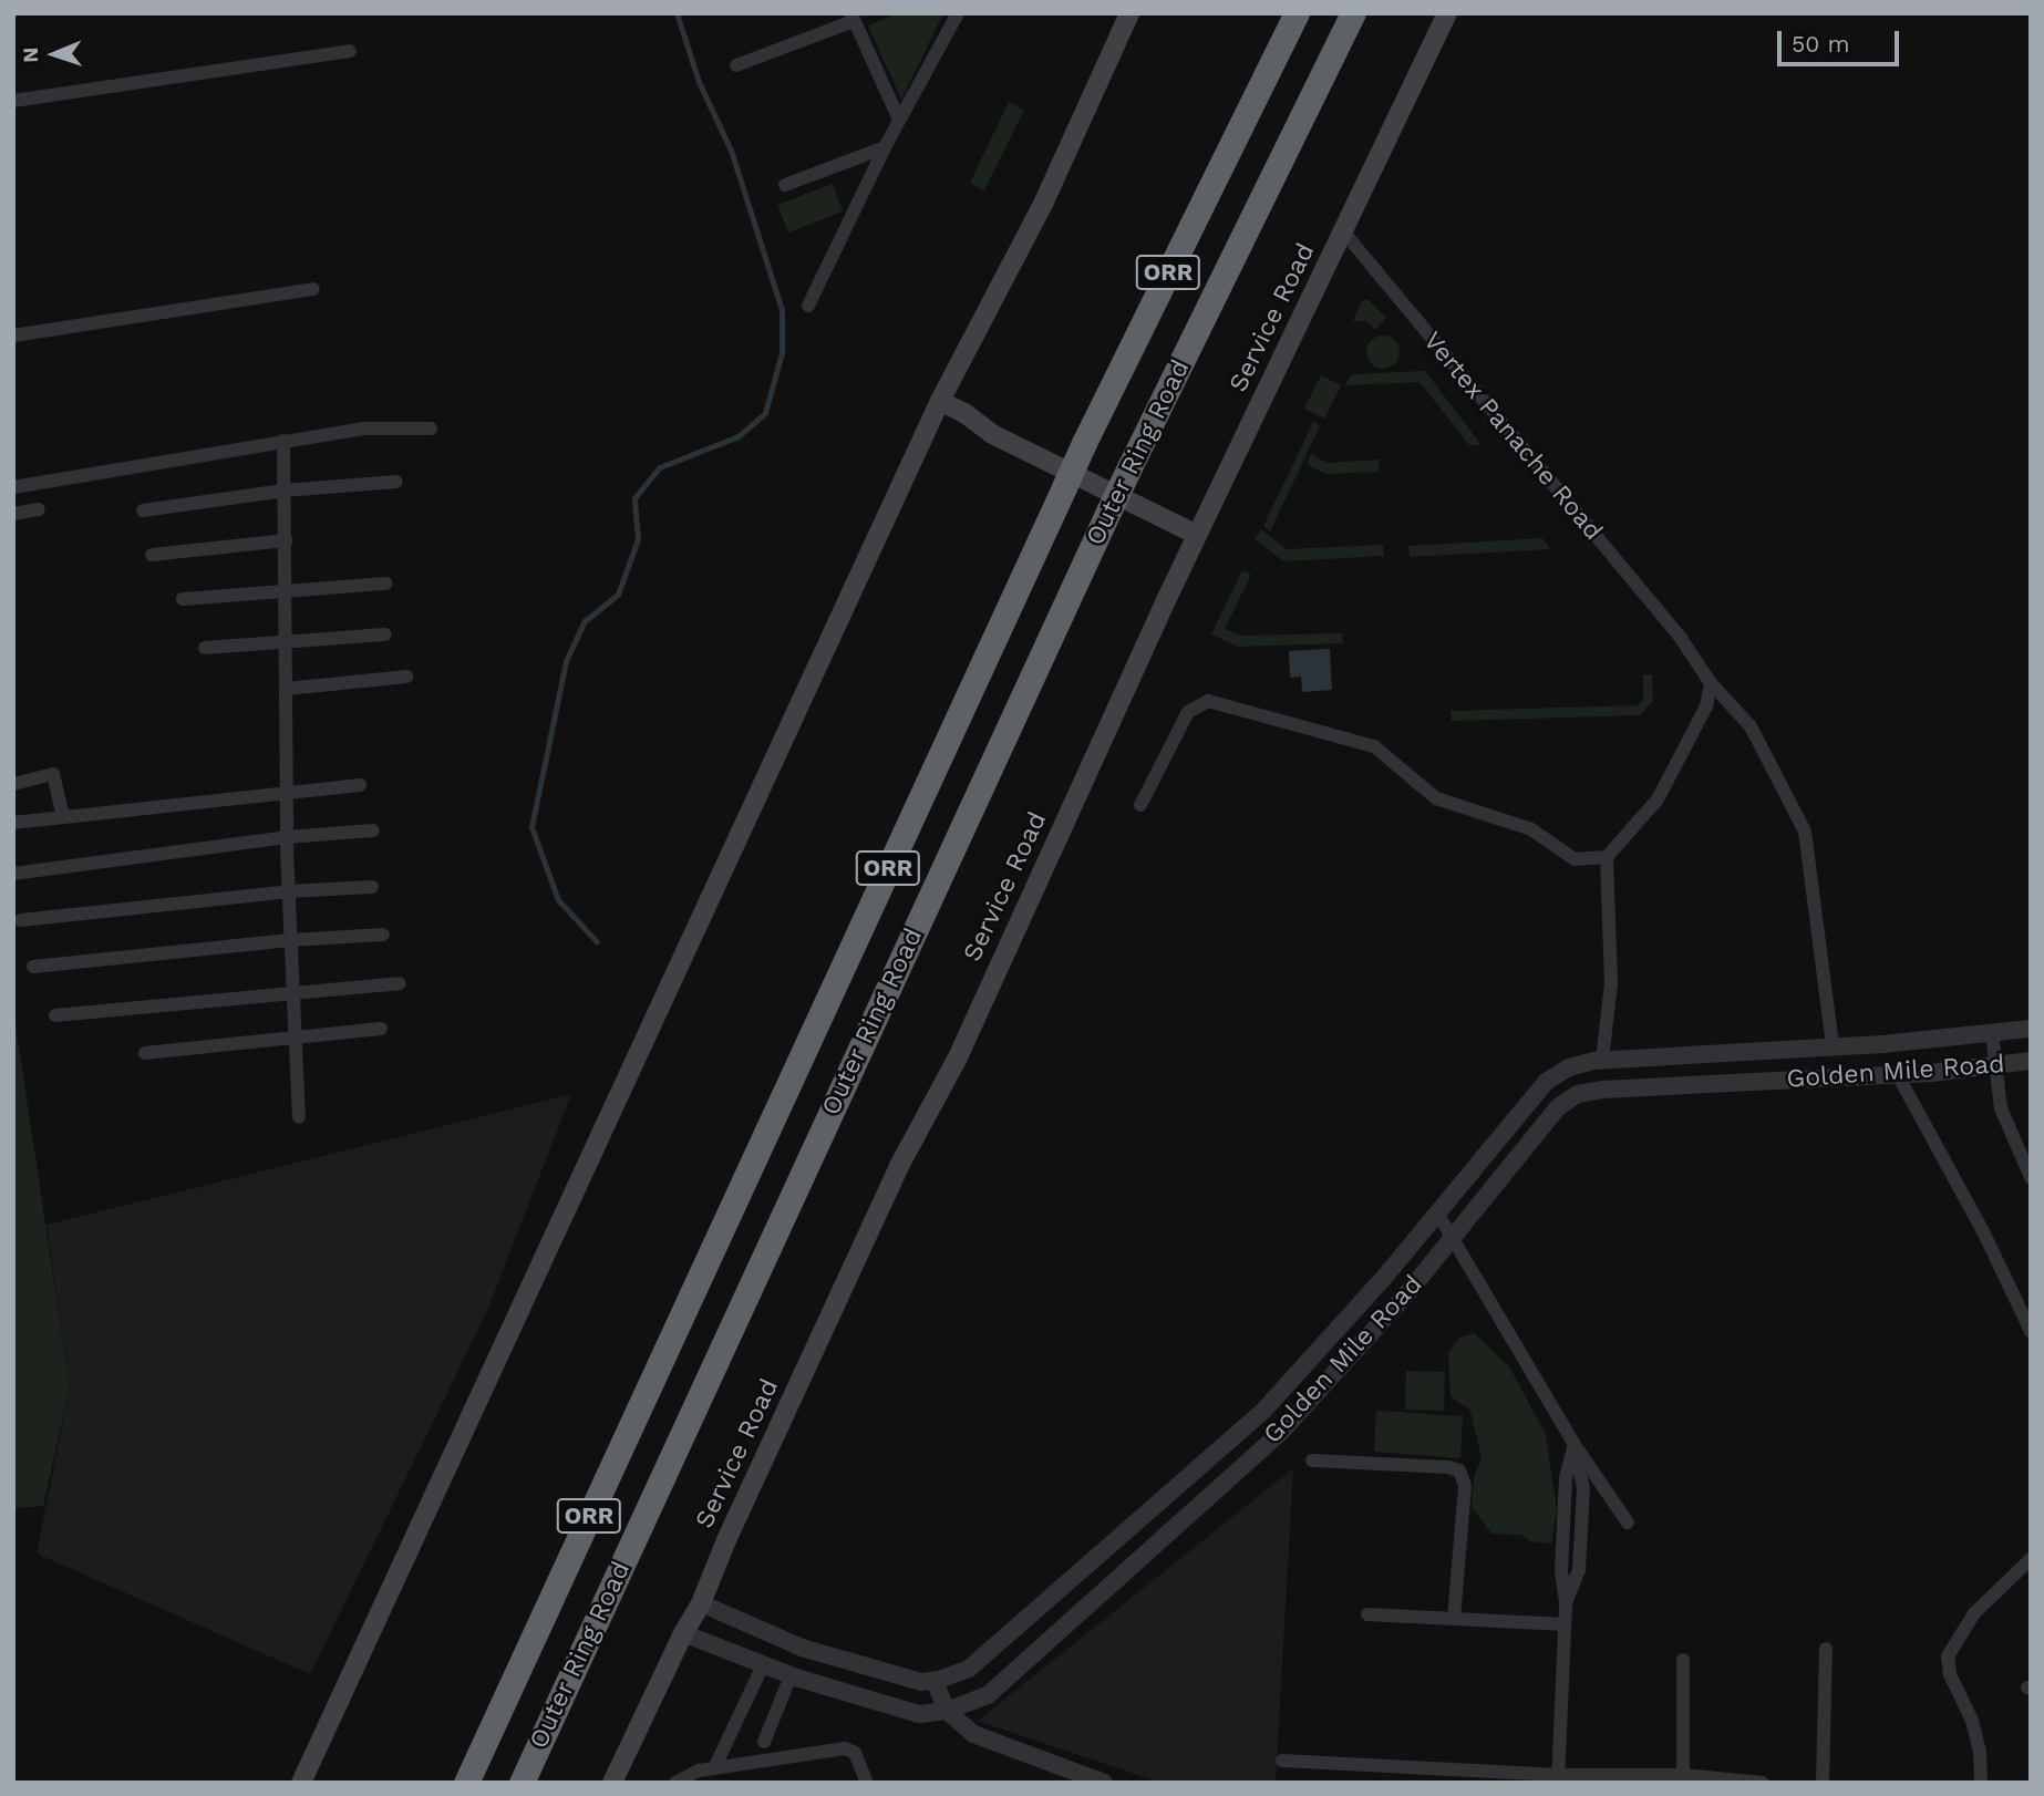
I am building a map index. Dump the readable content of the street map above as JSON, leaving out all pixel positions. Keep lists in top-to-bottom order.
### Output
{
  "streets": {
    "highway": ["ORR", "Outer Ring Road"],
    "main road": ["Service Road"],
    "street": ["Vertex Panache Road", "Golden Mile Road"]
  },
  "crossings": [
    ["Service Road", "Vertex Panache Road"],
    ["Service Road", "Golden Mile Road"],
    ["Vertex Panache Road", "Golden Mile Road"]
  ],
  "scale_bar": "50 m",
  "north": "left"
}
